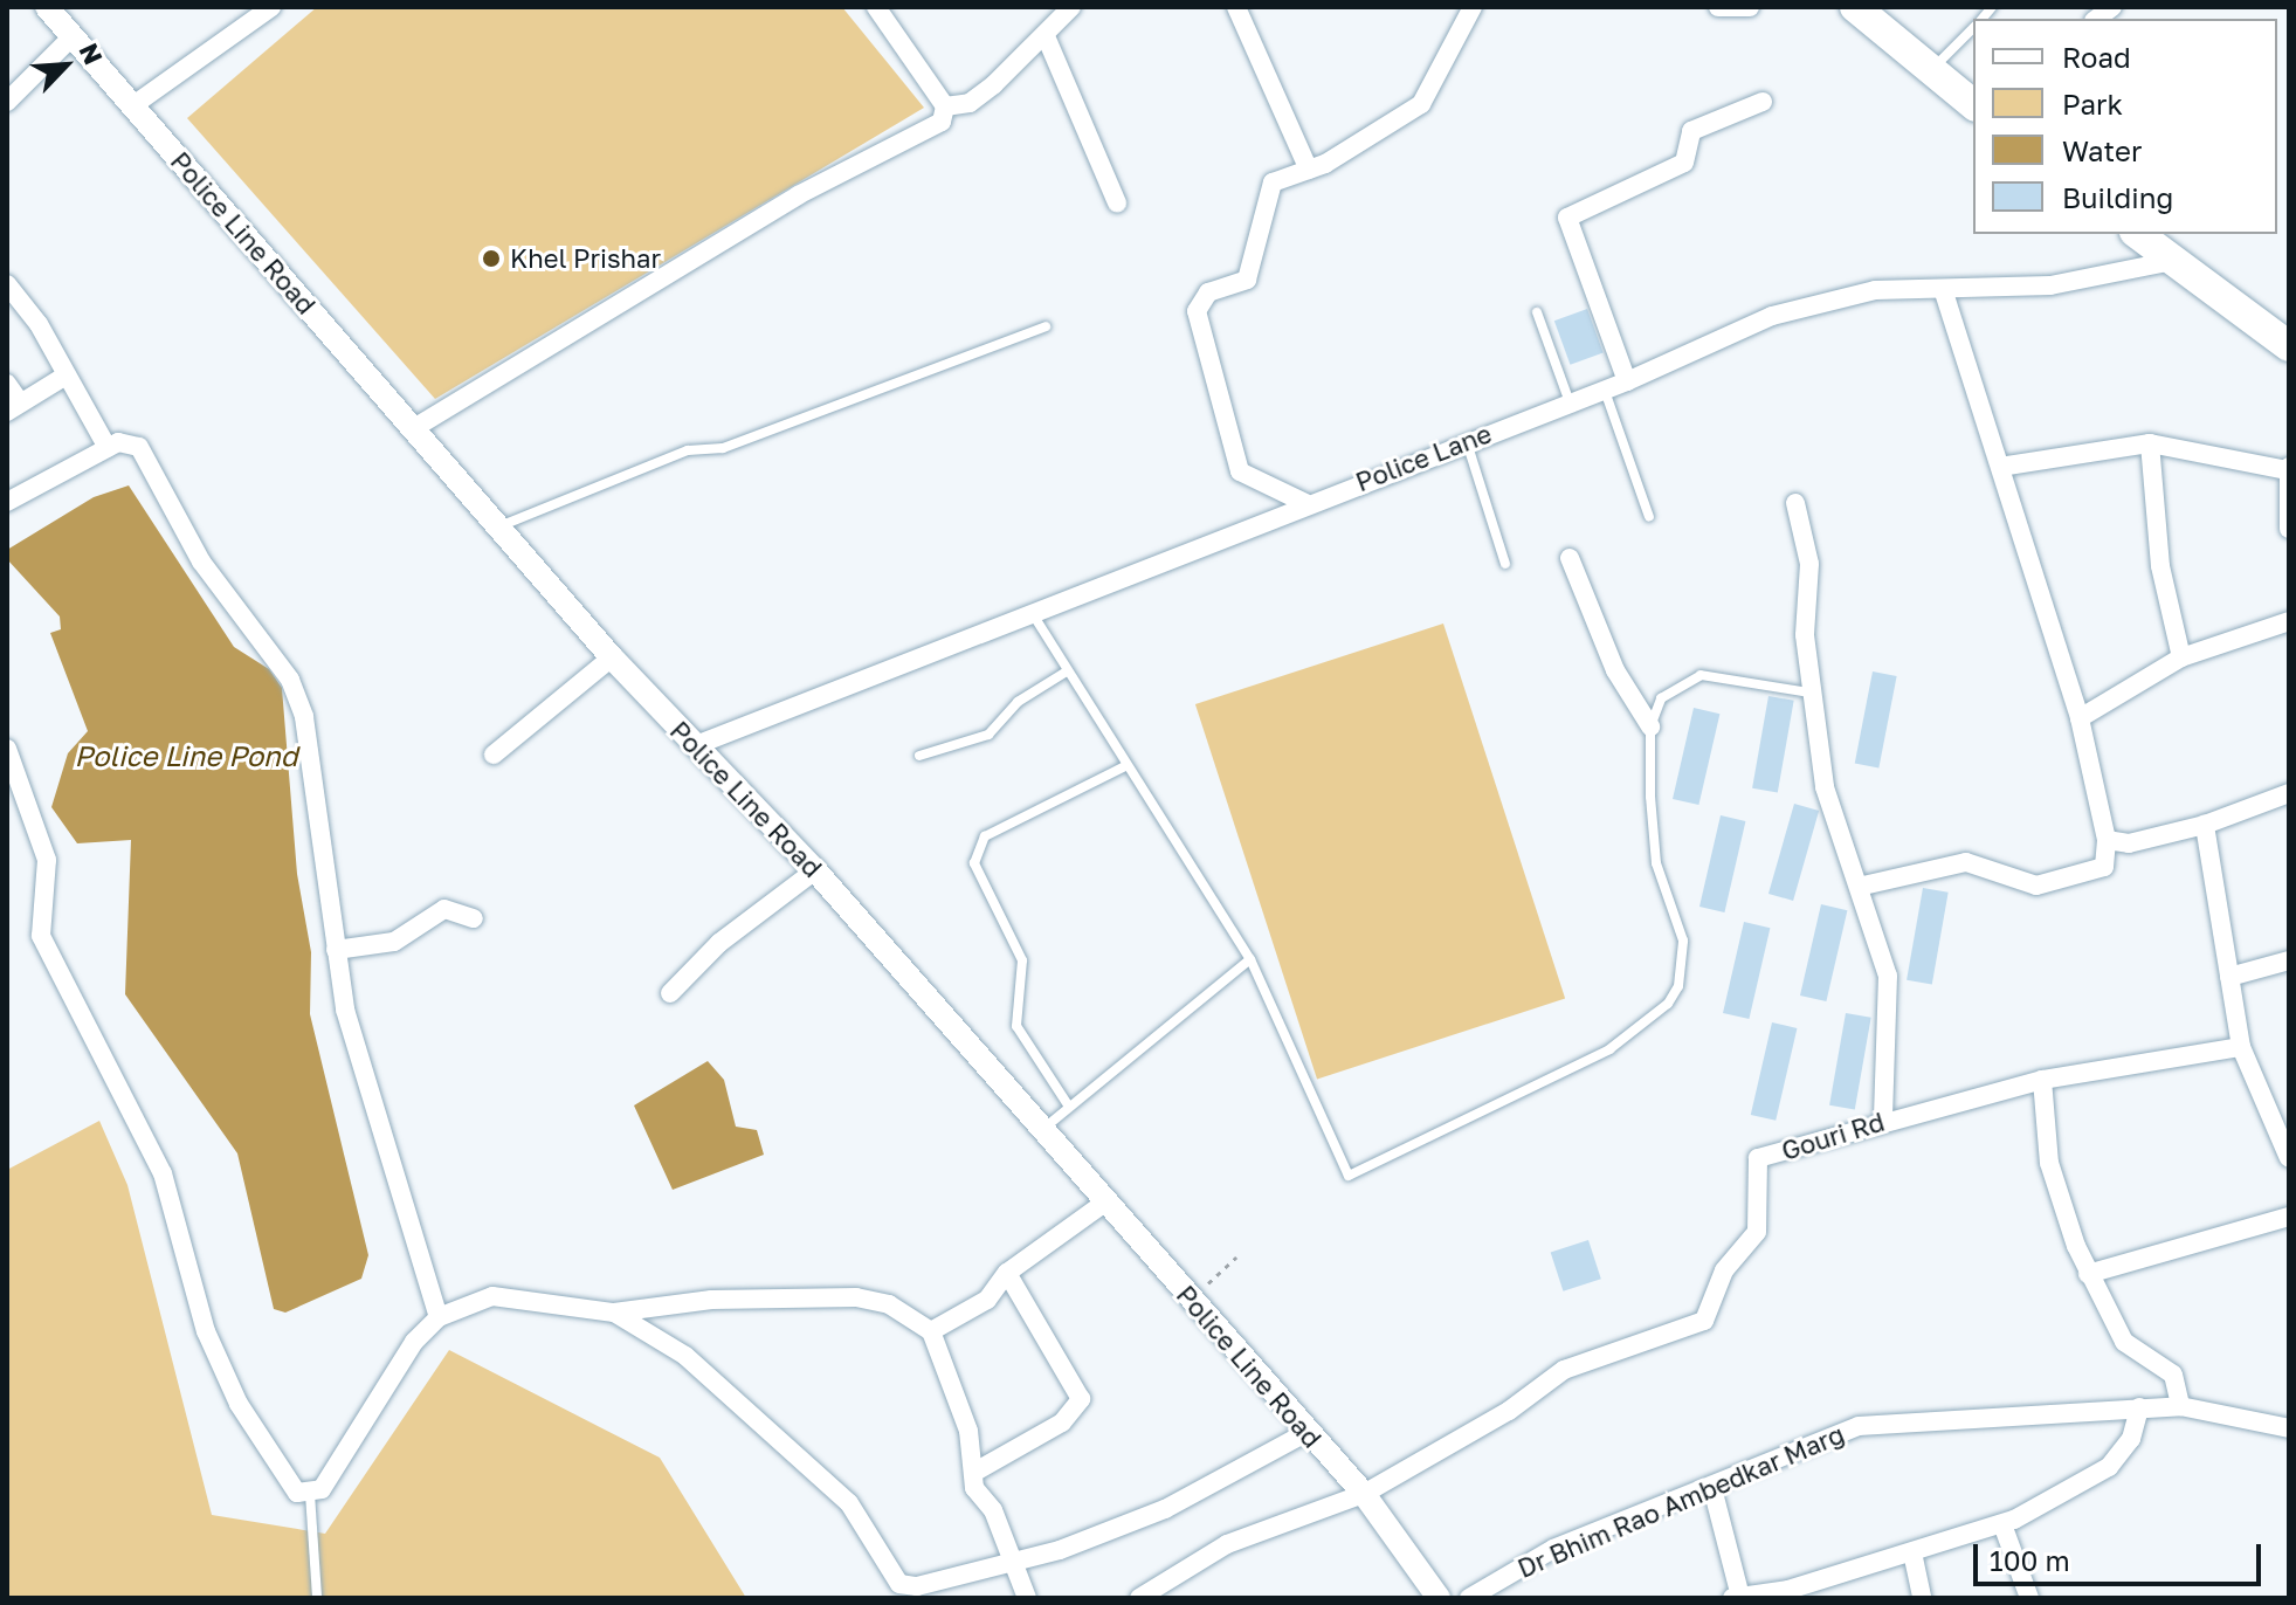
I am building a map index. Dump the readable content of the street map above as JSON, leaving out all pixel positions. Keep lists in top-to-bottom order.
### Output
{
  "streets": {
    "street": [
      "Police Line Road",
      "Police Lane",
      "Gouri Rd",
      "Dr Bhim Rao Ambedkar Marg"
    ]
  },
  "crossings": [
    ["Police Line Road", "Police Lane"],
    ["Police Line Road", "Gouri Rd"]
  ],
  "water": ["Police Line Pond"],
  "places": ["Khel Prishar"],
  "legend": [
    "Road",
    "Park",
    "Water",
    "Building"
  ],
  "scale_bar": "100 m",
  "north": "top right"
}
